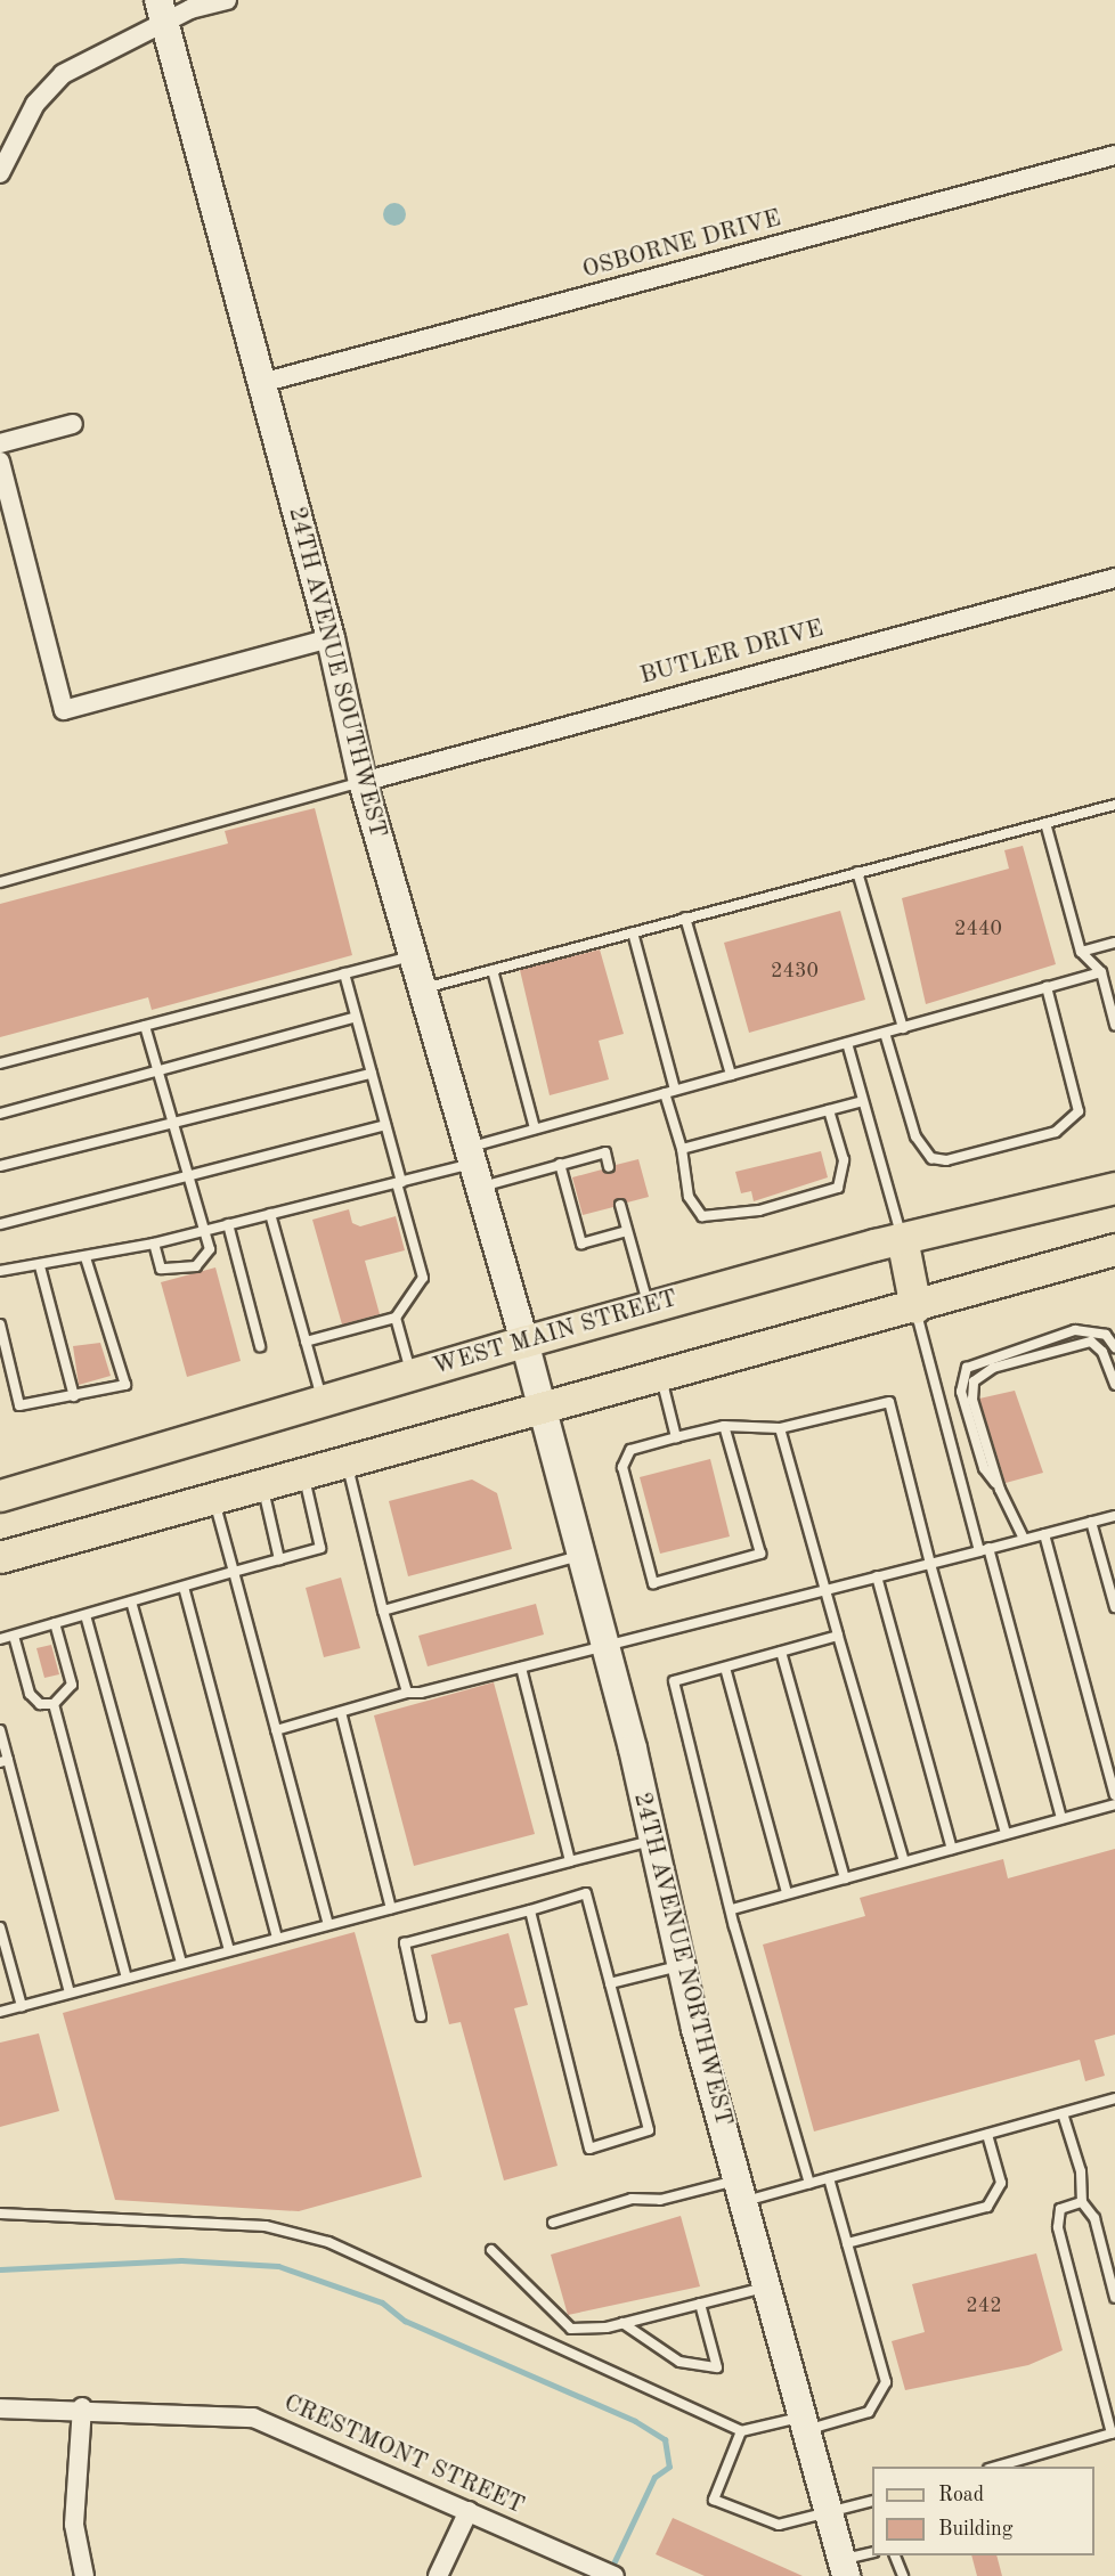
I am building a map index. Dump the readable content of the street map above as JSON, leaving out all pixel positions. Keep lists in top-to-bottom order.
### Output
{
  "streets": {
    "main road": ["24TH AVENUE SOUTHWEST", "WEST MAIN STREET", "24TH AVENUE NORTHWEST"],
    "street": ["OSBORNE DRIVE", "BUTLER DRIVE", "CRESTMONT STREET"]
  },
  "crossings": [
    ["OSBORNE DRIVE", "24TH AVENUE SOUTHWEST"],
    ["BUTLER DRIVE", "24TH AVENUE SOUTHWEST"],
    ["24TH AVENUE SOUTHWEST", "WEST MAIN STREET"],
    ["24TH AVENUE SOUTHWEST", "24TH AVENUE NORTHWEST"],
    ["WEST MAIN STREET", "24TH AVENUE NORTHWEST"]
  ],
  "house_numbers": ["2440", "2430", "242"],
  "legend": ["Road", "Building"]
}
